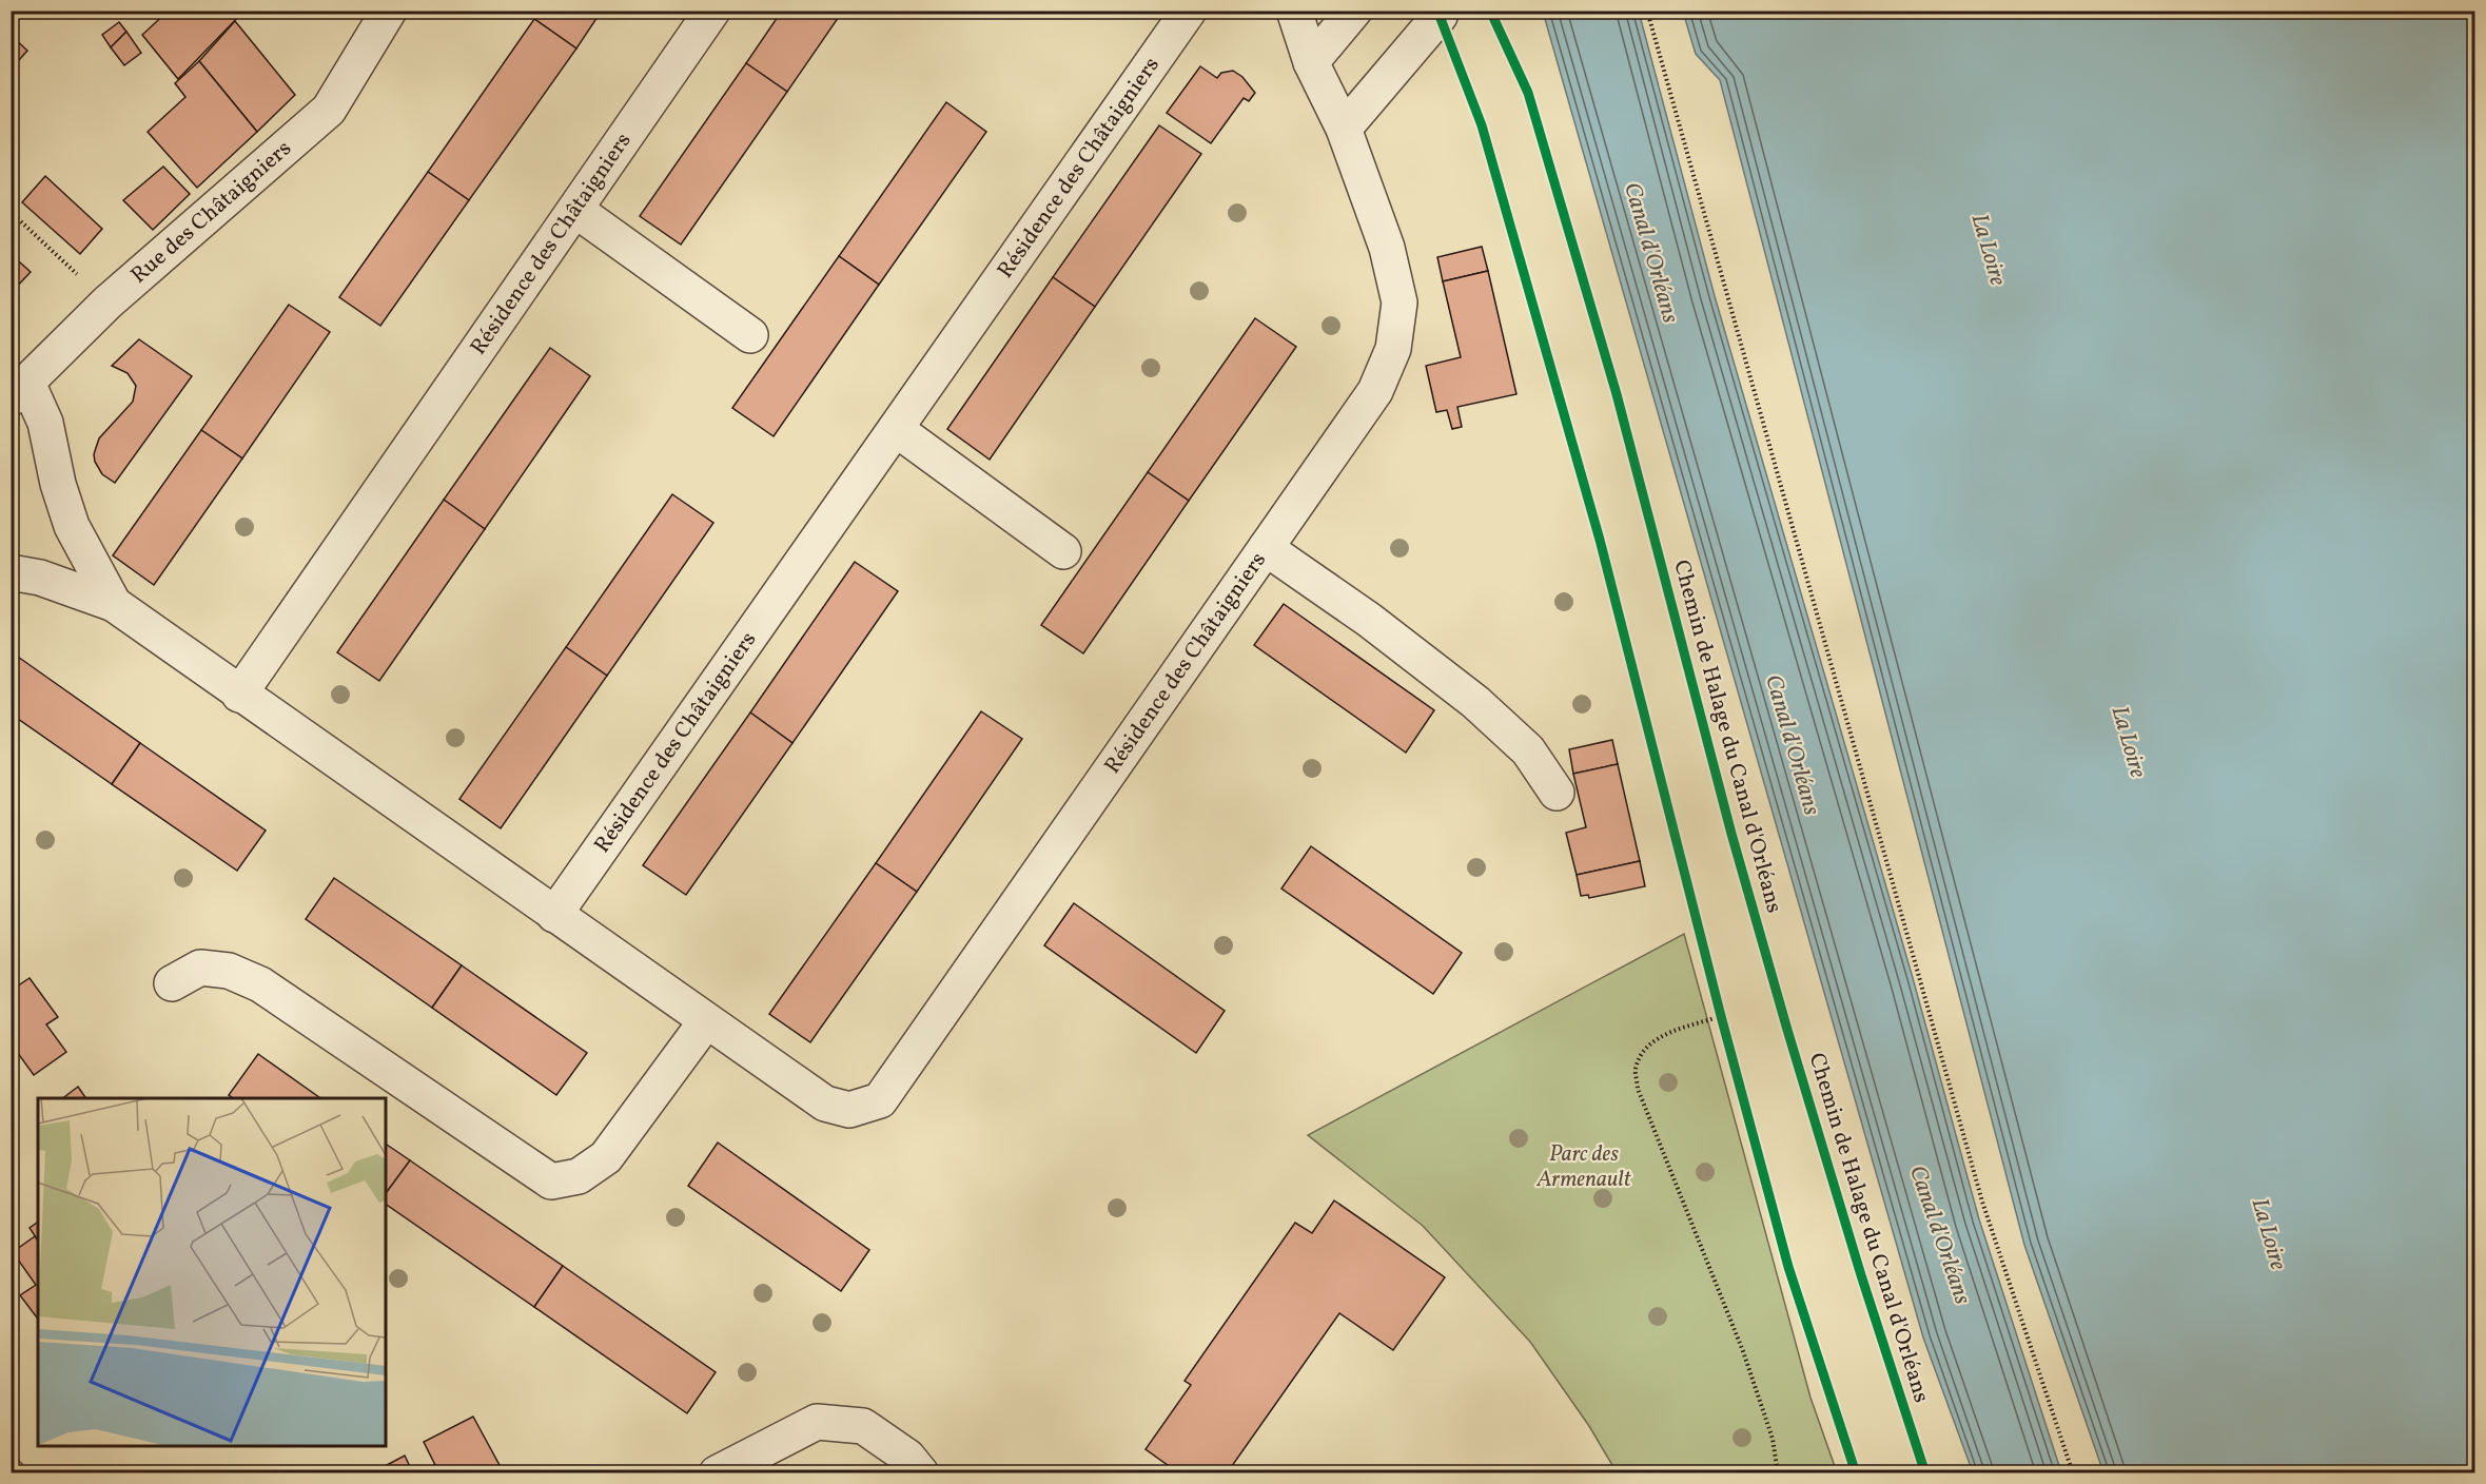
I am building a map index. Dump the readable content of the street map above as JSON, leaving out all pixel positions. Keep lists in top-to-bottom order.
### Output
{
  "streets": {
    "street": ["Résidence des Châtaigniers", "Rue des Châtaigniers"],
    "cycle path": ["Chemin de Halage du Canal d'Orléans"]
  },
  "water": ["La Loire", "Canal d'Orléans"],
  "parks": ["Parc des Armenault"]
}
